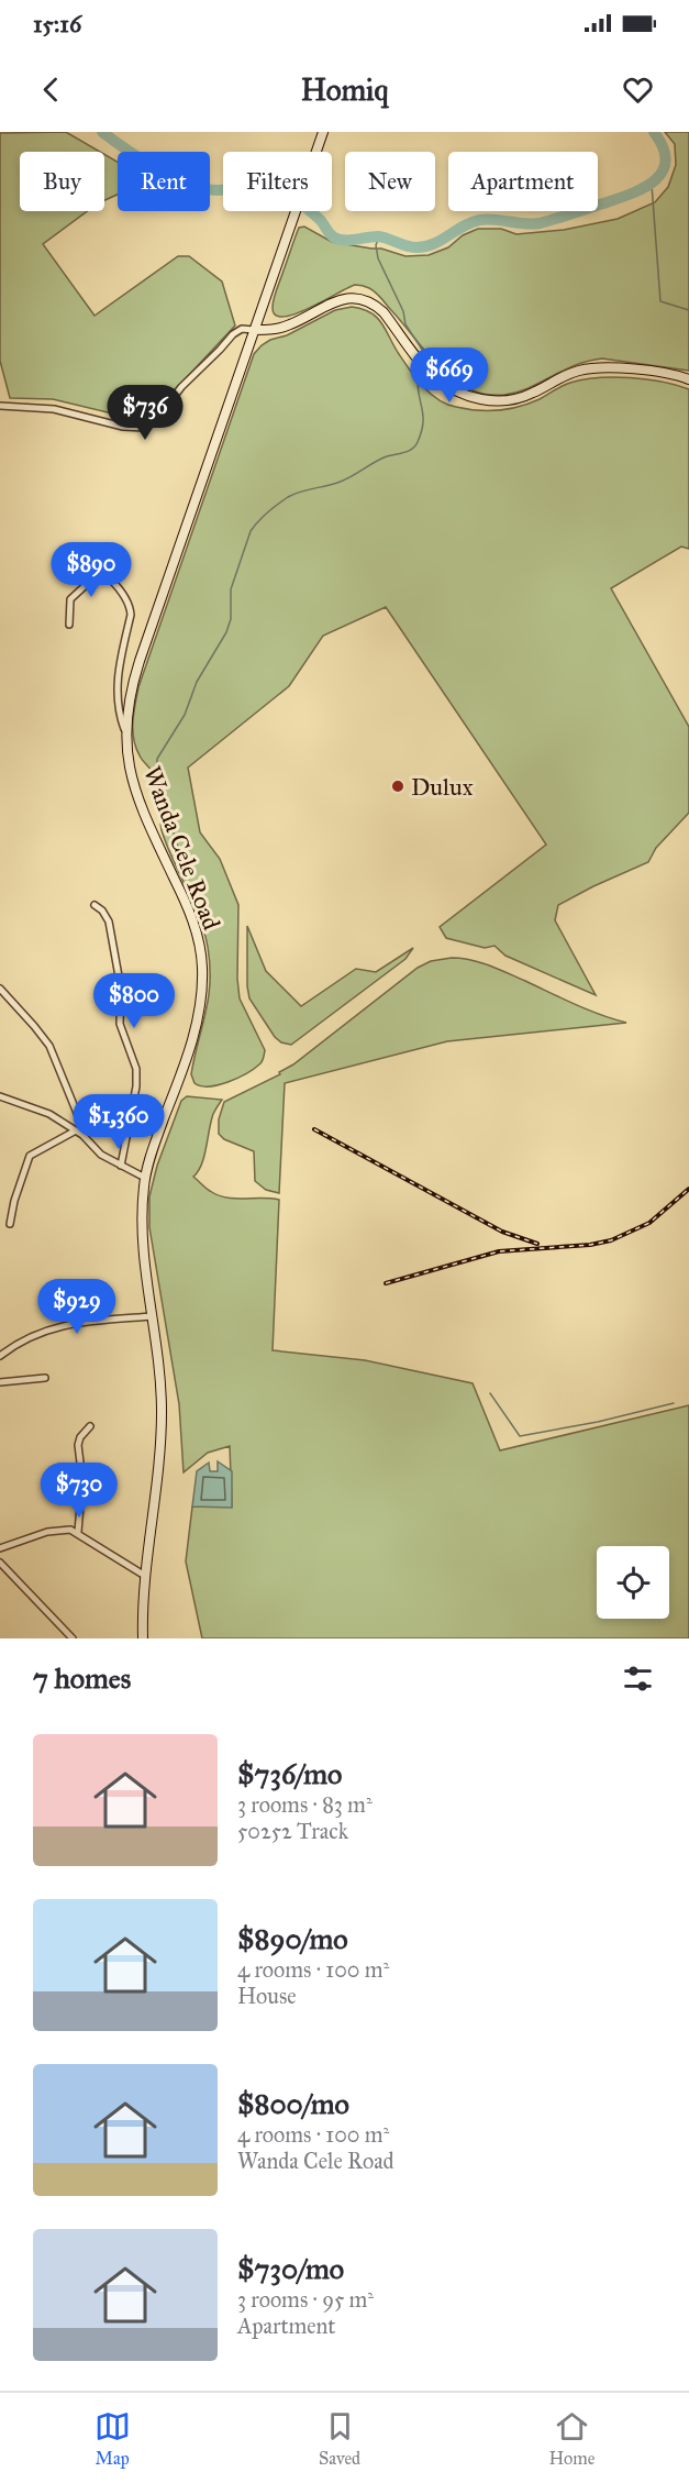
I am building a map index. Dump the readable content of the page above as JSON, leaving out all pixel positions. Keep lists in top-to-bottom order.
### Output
{
  "streets": {
    "street": ["Wanda Cele Road"]
  },
  "places": ["Dulux"],
  "page": {
    "status": "15:16",
    "header": "Homiq",
    "chip": [
      "Buy",
      "Rent",
      "Filters",
      "New",
      "Apartment"
    ],
    "price": [
      "$669",
      "$736",
      "$890",
      "$800",
      "$1,360",
      "$929",
      "$730"
    ],
    "heading": "7 homes",
    "list": [
      {
        "name": "$736/mo",
        "note": "3 rooms · 83 m² · 50252 Track"
      },
      {
        "name": "$890/mo",
        "note": "4 rooms · 100 m² · House"
      },
      {
        "name": "$800/mo",
        "note": "4 rooms · 100 m² · Wanda Cele Road"
      },
      {
        "name": "$730/mo",
        "note": "3 rooms · 95 m² · Apartment"
      }
    ],
    "tabs": ["Map", "Saved", "Home"]
  }
}
